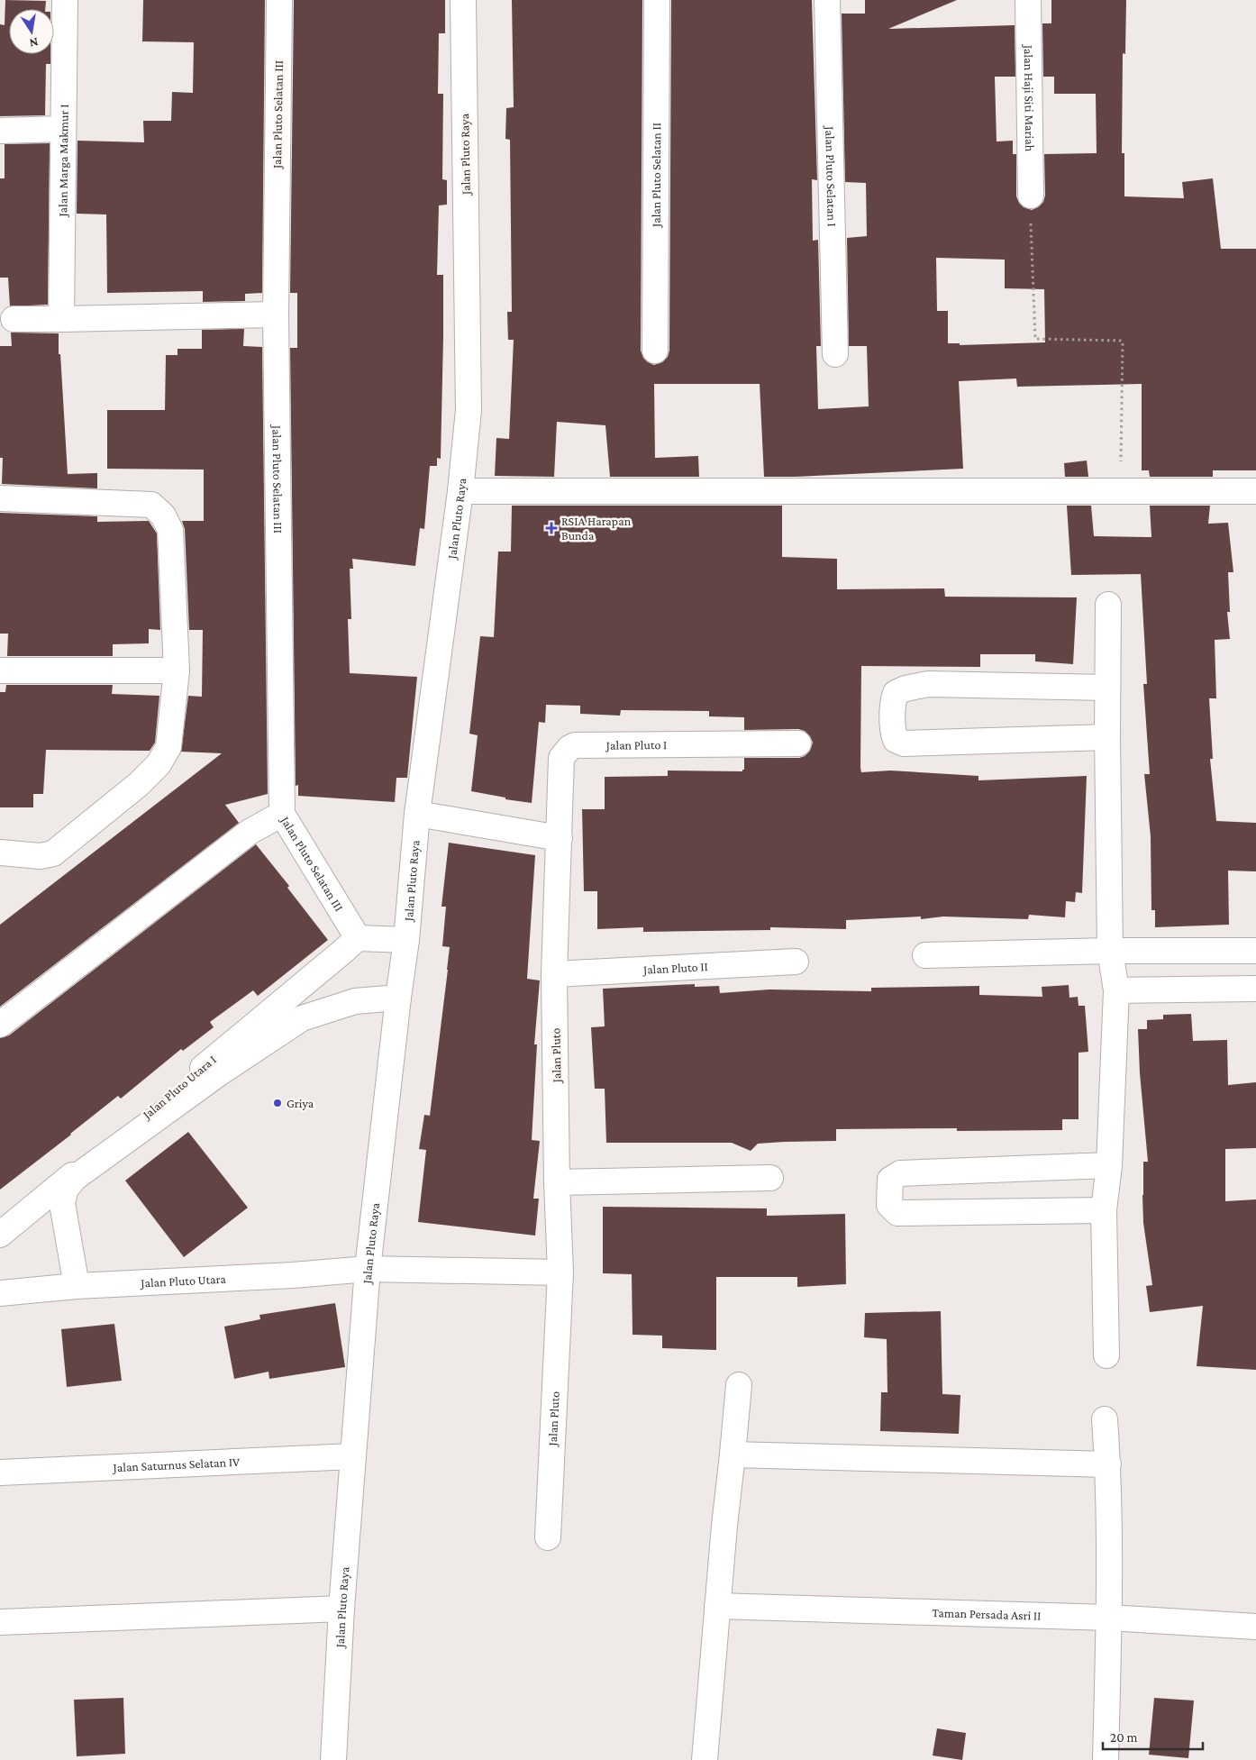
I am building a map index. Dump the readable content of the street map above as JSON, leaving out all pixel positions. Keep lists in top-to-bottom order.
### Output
{
  "streets": {
    "street": [
      "Jalan Haji Siti Mariah",
      "Jalan Pluto Selatan III",
      "Jalan Pluto Raya",
      "Jalan Marga Makmur I",
      "Jalan Pluto Selatan II",
      "Jalan Pluto Selatan I",
      "Jalan Pluto I",
      "Jalan Pluto II",
      "Jalan Pluto",
      "Jalan Pluto Utara I",
      "Jalan Pluto Utara",
      "Jalan Saturnus Selatan IV",
      "Taman Persada Asri II"
    ]
  },
  "crossings": [
    ["Jalan Pluto Selatan III", "Jalan Pluto Utara I"],
    ["Jalan Pluto Raya", "Jalan Pluto Utara"],
    ["Jalan Pluto Raya", "Jalan Saturnus Selatan IV"],
    ["Jalan Pluto I", "Jalan Pluto"],
    ["Jalan Pluto II", "Jalan Pluto"]
  ],
  "places": {
    "health": ["RSIA Harapan Bunda"],
    "other": ["Griya"]
  },
  "scale_bar": "20 m",
  "north": "bottom"
}
